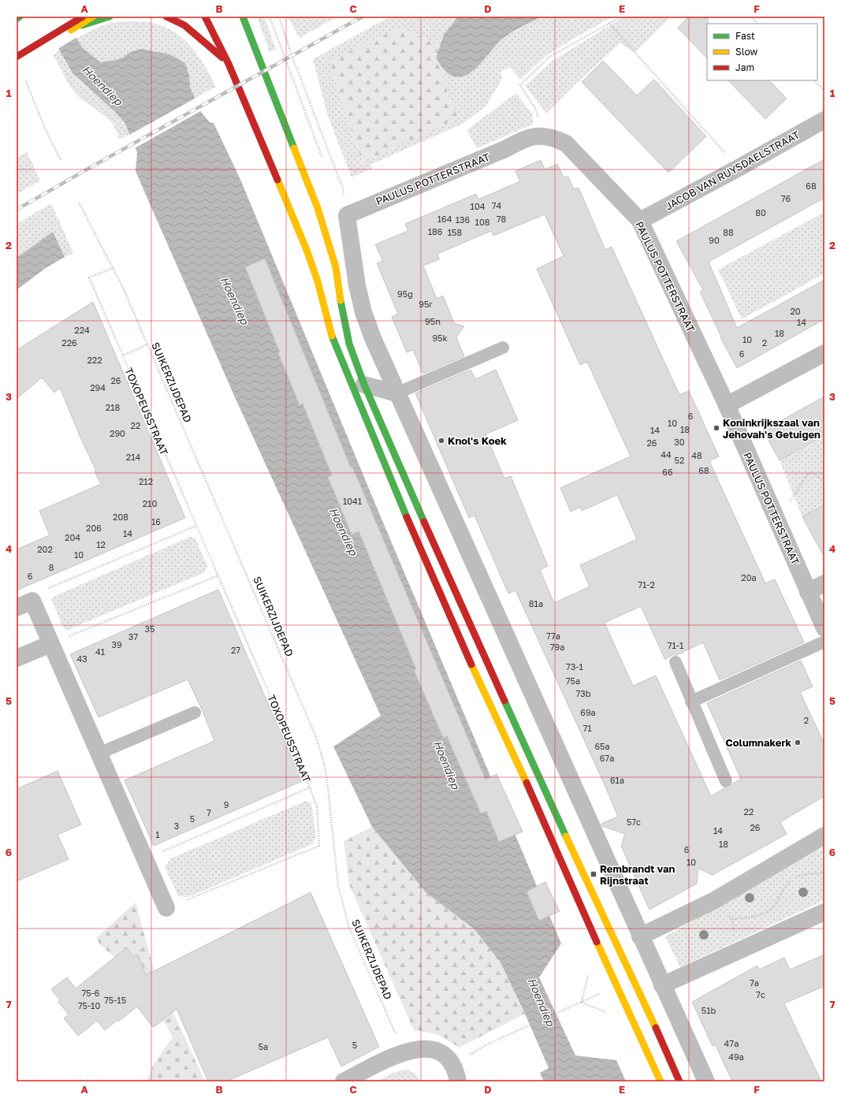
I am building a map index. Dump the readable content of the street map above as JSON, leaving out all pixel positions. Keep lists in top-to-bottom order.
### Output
{
  "streets": {
    "street": ["JACOB VAN RUYSDAELSTRAAT", "PAULUS POTTERSTRAAT"],
    "path": ["SUIKERZIJDEPAD", "TOXOPEUSSTRAAT"]
  },
  "crossings": [
    ["JACOB VAN RUYSDAELSTRAAT", "PAULUS POTTERSTRAAT"],
    ["SUIKERZIJDEPAD", "TOXOPEUSSTRAAT"]
  ],
  "water": ["Hoendiep"],
  "places": {
    "other": ["Koninkrijkszaal van Jehovah's Getuigen", "Knol's Koek", "Columnakerk"],
    "transit": ["Rembrandt van Rijnstraat"]
  },
  "house_numbers": [
    "68",
    "76",
    "74",
    "104",
    "80",
    "164",
    "78",
    "136",
    "108",
    "186",
    "158",
    "88",
    "90",
    "95g",
    "95r",
    "20",
    "95n",
    "14",
    "224",
    "18",
    "95k",
    "10",
    "226",
    "2",
    "6",
    "222",
    "26",
    "294",
    "218",
    "6",
    "10",
    "22",
    "18",
    "14",
    "290",
    "30",
    "26",
    "44",
    "48",
    "214",
    "52",
    "68",
    "66",
    "212",
    "1041",
    "210",
    "208",
    "16",
    "206",
    "14",
    "204",
    "12",
    "202",
    "10",
    "8",
    "6",
    "20a",
    "71-2",
    "81a",
    "35",
    "77a",
    "37",
    "39",
    "71-1",
    "79a",
    "27",
    "41",
    "43",
    "73-1",
    "75a",
    "73b",
    "69a",
    "2",
    "71",
    "65a",
    "67a",
    "61a",
    "9",
    "22",
    "7",
    "5",
    "57c",
    "3",
    "26",
    "14",
    "1",
    "18",
    "6",
    "10",
    "7a",
    "75-6",
    "7c",
    "75-15",
    "75-10",
    "51b",
    "47a",
    "5",
    "5a",
    "49a"
  ],
  "legend": ["Fast", "Slow", "Jam"],
  "grid": {
    "columns": [
      "A",
      "B",
      "C",
      "D",
      "E",
      "F"
    ],
    "rows": [
      "1",
      "2",
      "3",
      "4",
      "5",
      "6",
      "7"
    ]
  }
}
